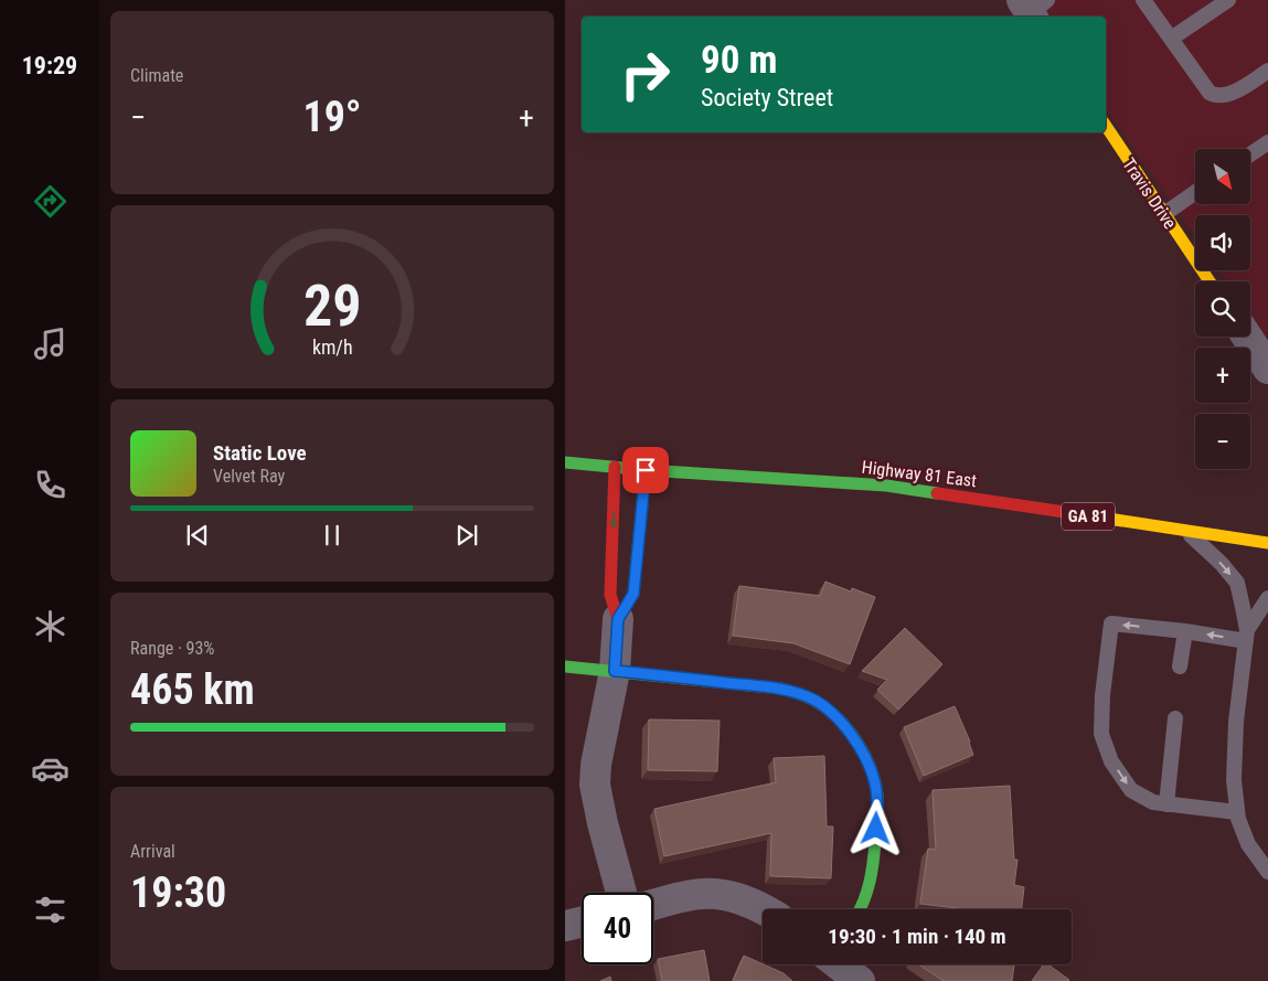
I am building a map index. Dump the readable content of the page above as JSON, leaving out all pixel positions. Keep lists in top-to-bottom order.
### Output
{
  "streets": {
    "street": ["Travis Drive", "Highway 81 East", "GA 81"]
  },
  "north": "bottom right",
  "page": {
    "tabs": "19:29",
    "tile": [
      "Climate",
      ["Range · 93%", "465 km"],
      ["Arrival", "19:30"]
    ],
    "turn": ["90 m", "Society Street"],
    "heat": ["−", "19°", "+"],
    "map_buttons": ["+", "−"],
    "song": ["Static Love", "Velvet Ray"],
    "limit": "40",
    "trip": "19:30 · 1 min · 140 m",
    "gauge": ["29", "km/h"]
  }
}
